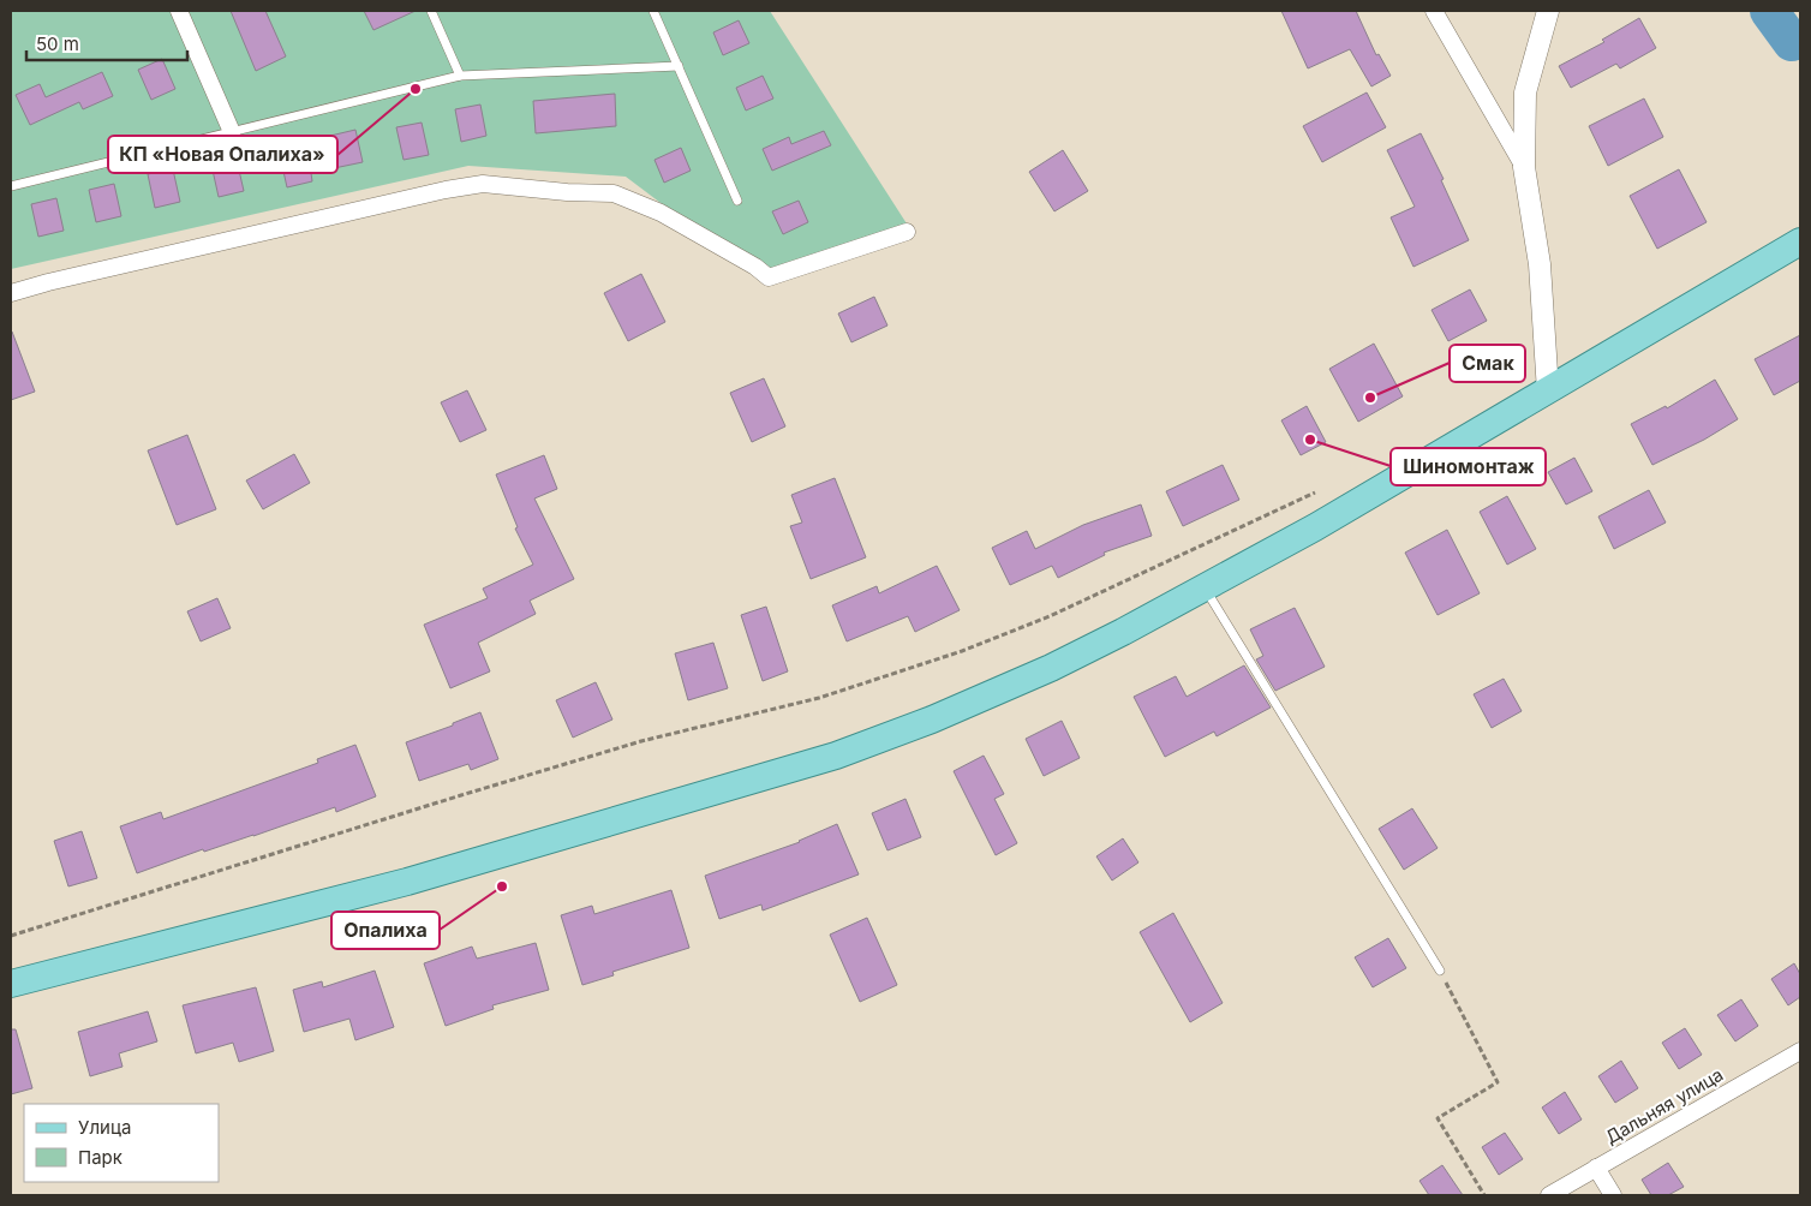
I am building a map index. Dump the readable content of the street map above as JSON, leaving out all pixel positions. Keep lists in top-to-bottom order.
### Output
{
  "streets": {
    "street": ["Дальняя улица"]
  },
  "places": [
    "КП «Новая Опалиха»",
    "Смак",
    "Шиномонтаж",
    "Опалиха"
  ],
  "legend": ["Улица", "Парк"],
  "scale_bar": "50 m"
}
